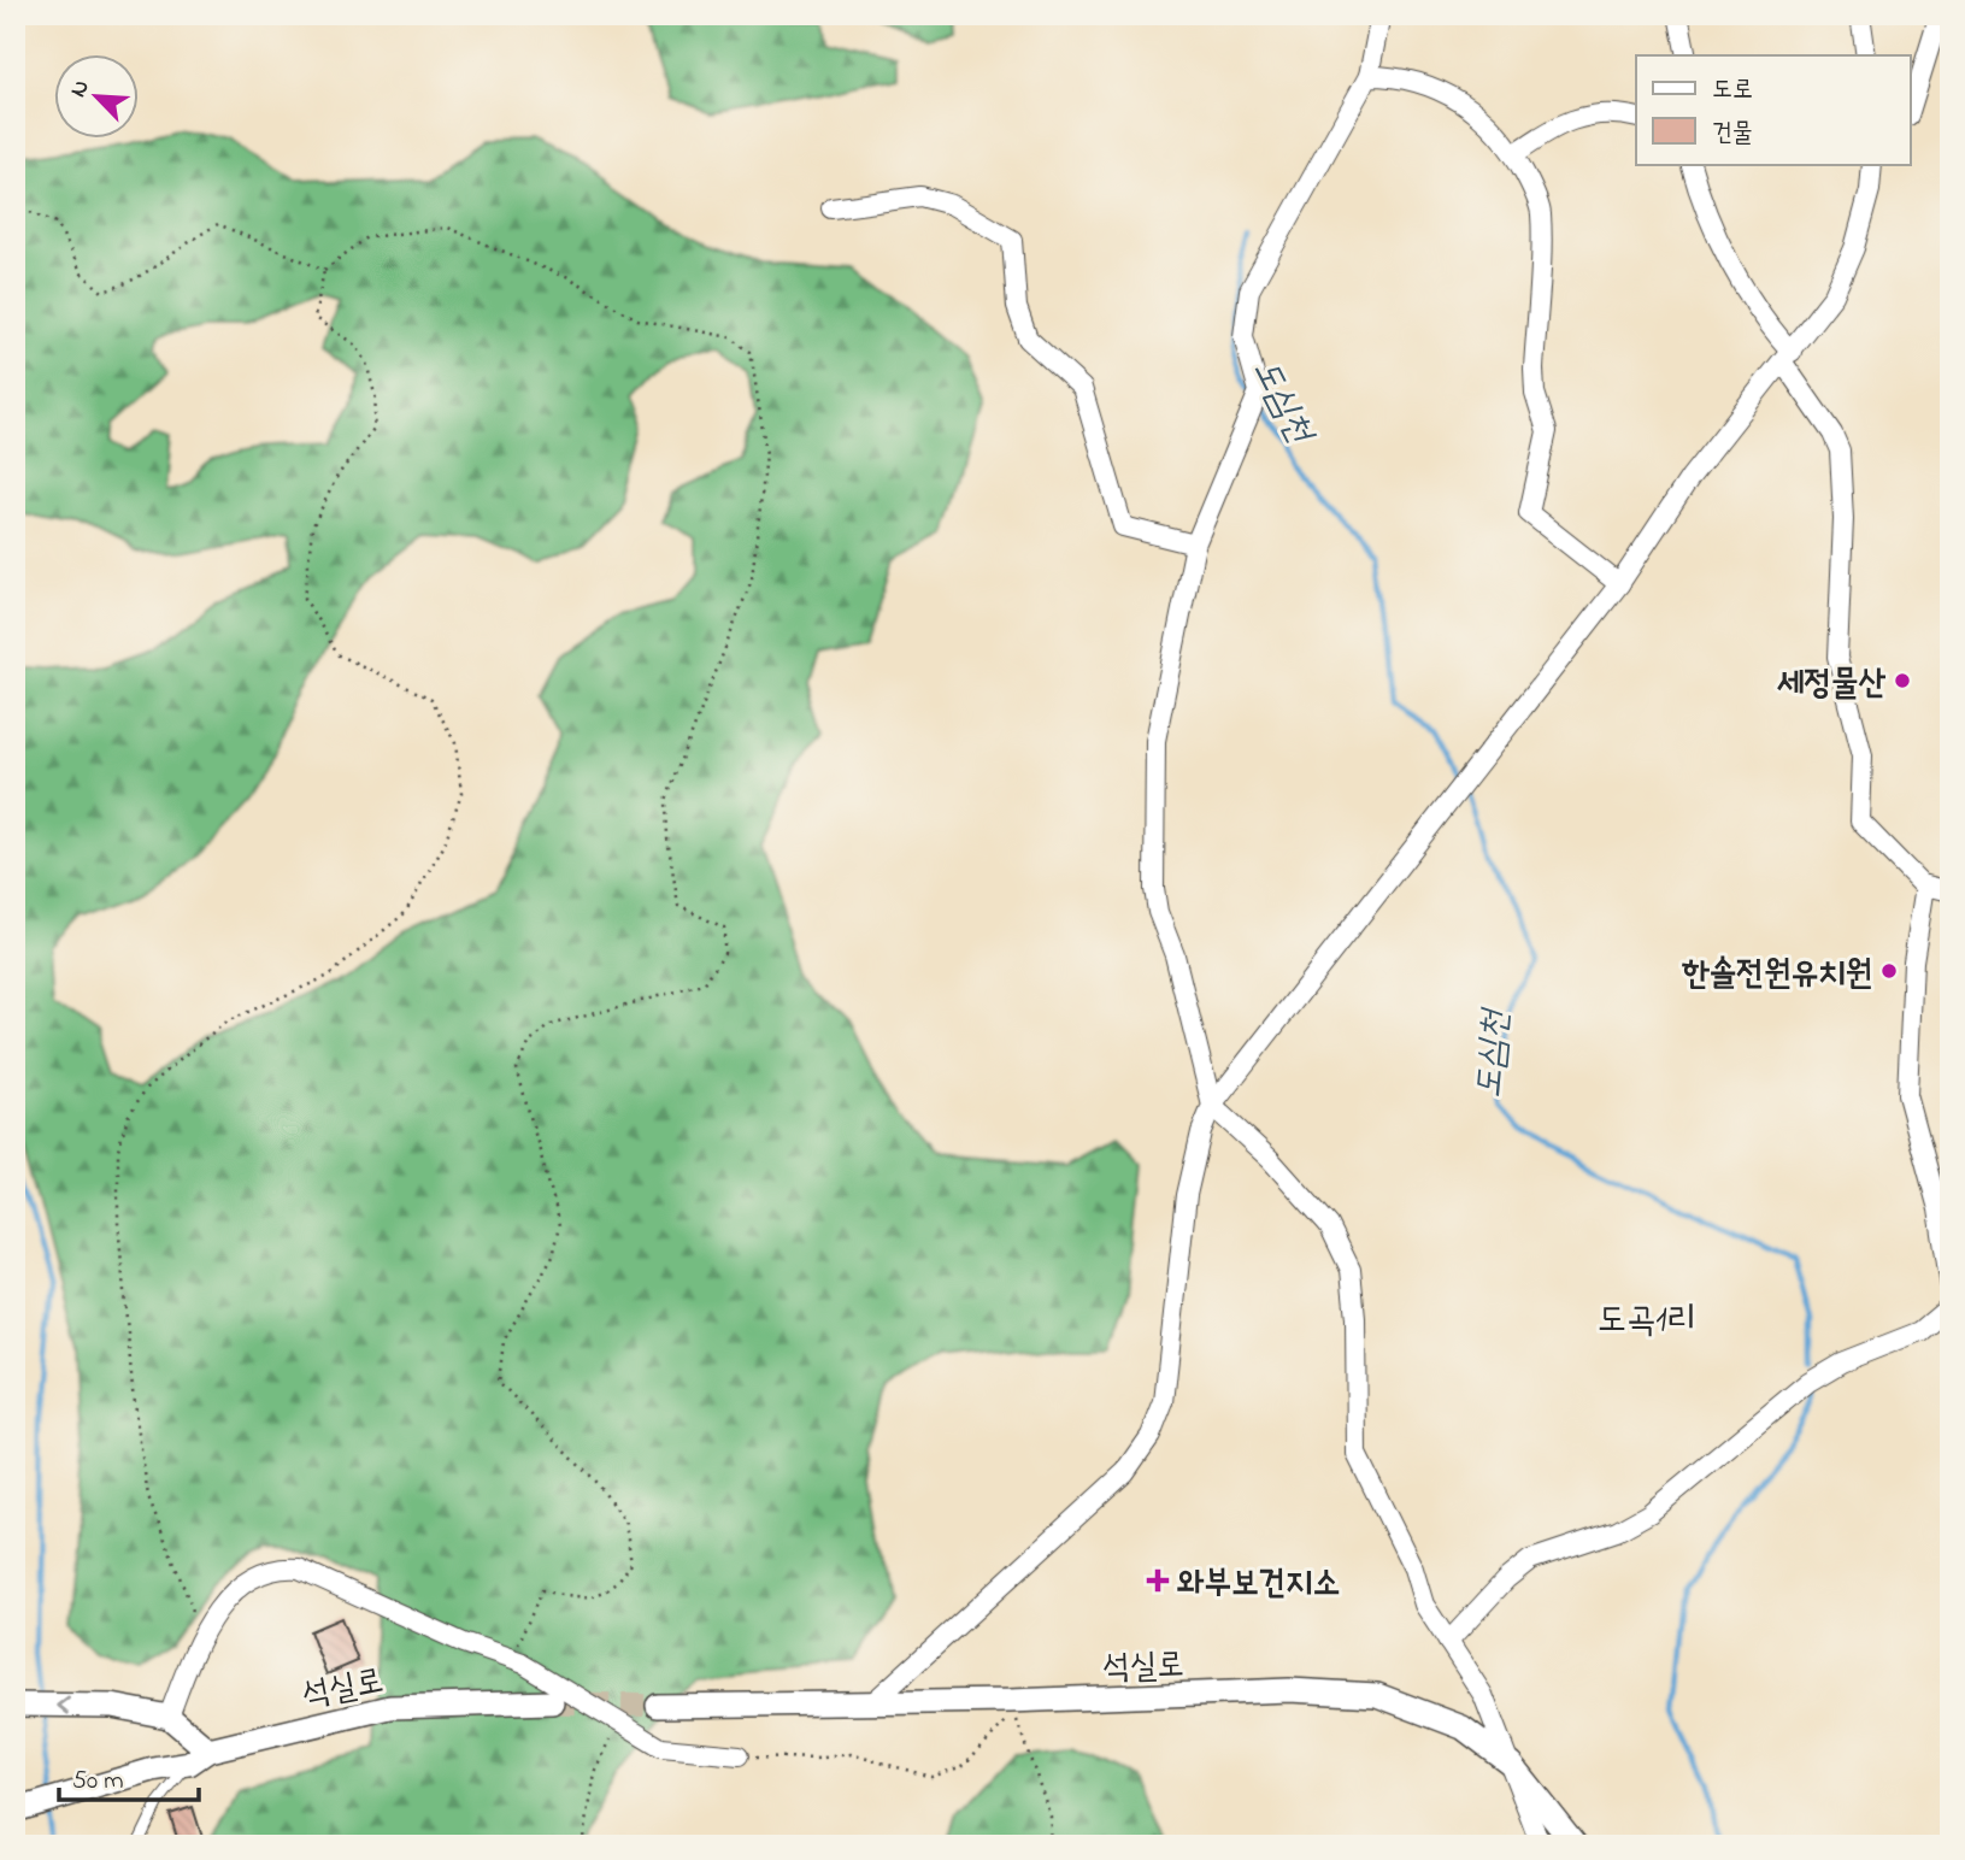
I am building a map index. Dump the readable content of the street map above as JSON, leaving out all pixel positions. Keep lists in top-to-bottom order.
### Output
{
  "streets": {
    "street": ["석실로"]
  },
  "districts": ["도곡1리"],
  "water": ["도심천"],
  "places": {
    "other": ["세정물산", "한솔전원유치원"],
    "health": ["와부보건지소"]
  },
  "legend": ["도로", "건물"],
  "scale_bar": "50 m",
  "north": "top left"
}
